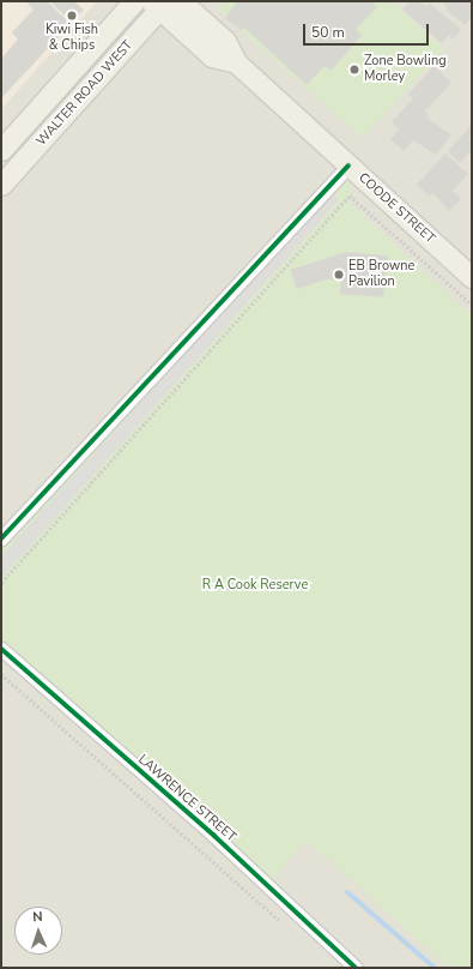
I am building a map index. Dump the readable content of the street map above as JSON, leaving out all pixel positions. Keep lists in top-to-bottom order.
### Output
{
  "streets": {
    "main road": ["WALTER ROAD WEST", "COODE STREET"],
    "street": ["LAWRENCE STREET"]
  },
  "crossings": [
    ["WALTER ROAD WEST", "COODE STREET"]
  ],
  "parks": ["R A Cook Reserve"],
  "places": ["Kiwi Fish & Chips", "Zone Bowling Morley", "EB Browne Pavilion"],
  "scale_bar": "50 m",
  "north": "top"
}
